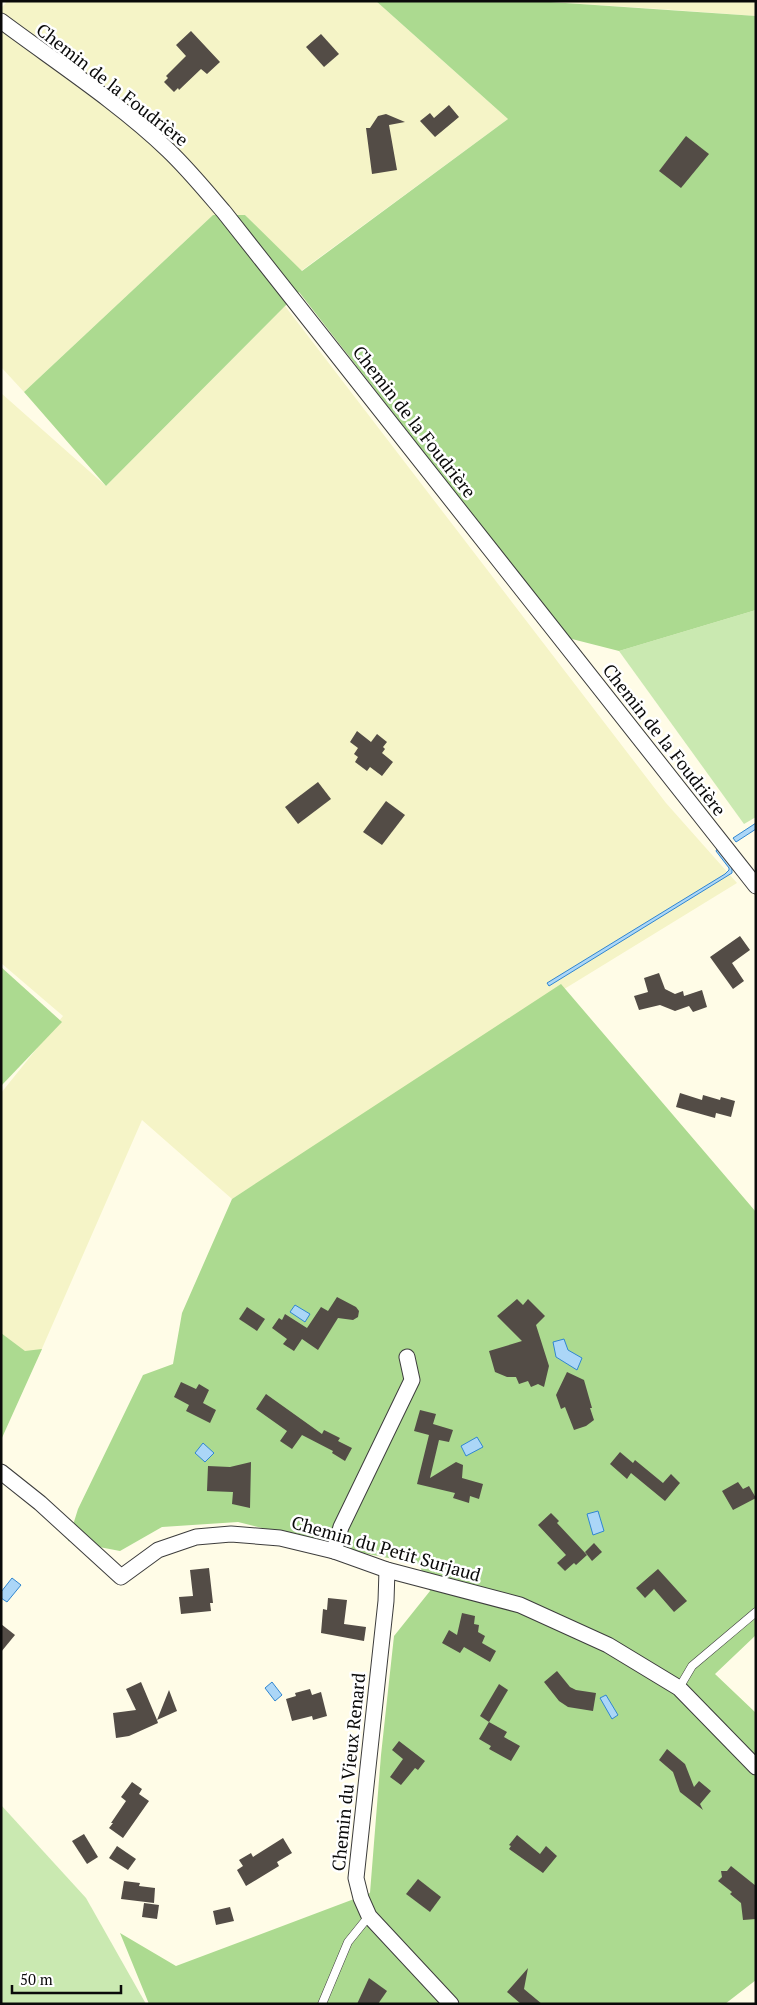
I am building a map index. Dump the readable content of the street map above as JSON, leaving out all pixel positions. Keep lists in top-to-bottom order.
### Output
{
  "streets": {
    "street": ["Chemin de la Foudrière", "Chemin du Petit Surjaud", "Chemin du Vieux Renard"]
  },
  "crossings": [
    ["Chemin du Petit Surjaud", "Chemin du Vieux Renard"]
  ],
  "scale_bar": "50 m"
}
